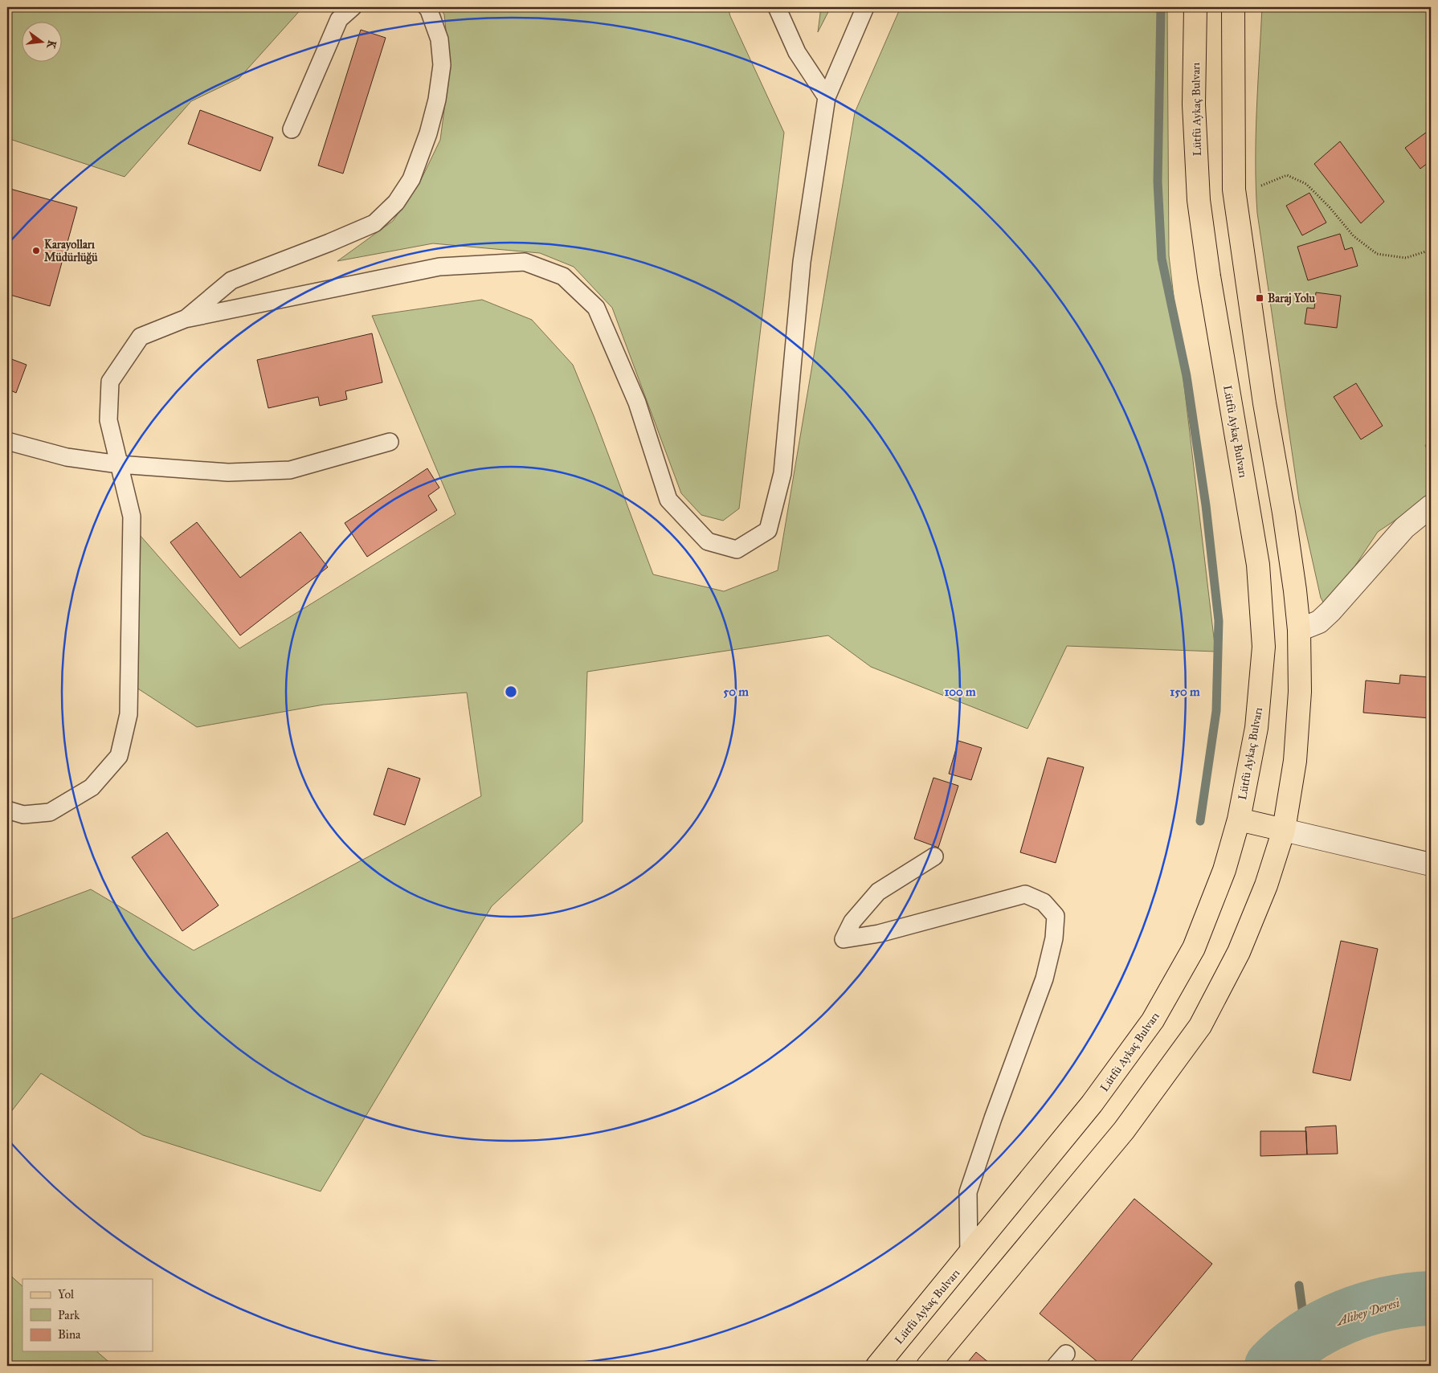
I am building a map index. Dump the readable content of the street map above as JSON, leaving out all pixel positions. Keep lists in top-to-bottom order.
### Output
{
  "streets": {
    "main road": ["Lütfü Aykaç Bulvarı"]
  },
  "water": ["Alibey Deresi"],
  "places": {
    "other": ["Karayolları Müdürlüğü"],
    "transit": ["Baraj Yolu"]
  },
  "legend": ["Yol", "Park", "Bina"],
  "north": "right",
  "rings": ["50 m", "100 m", "150 m"]
}
